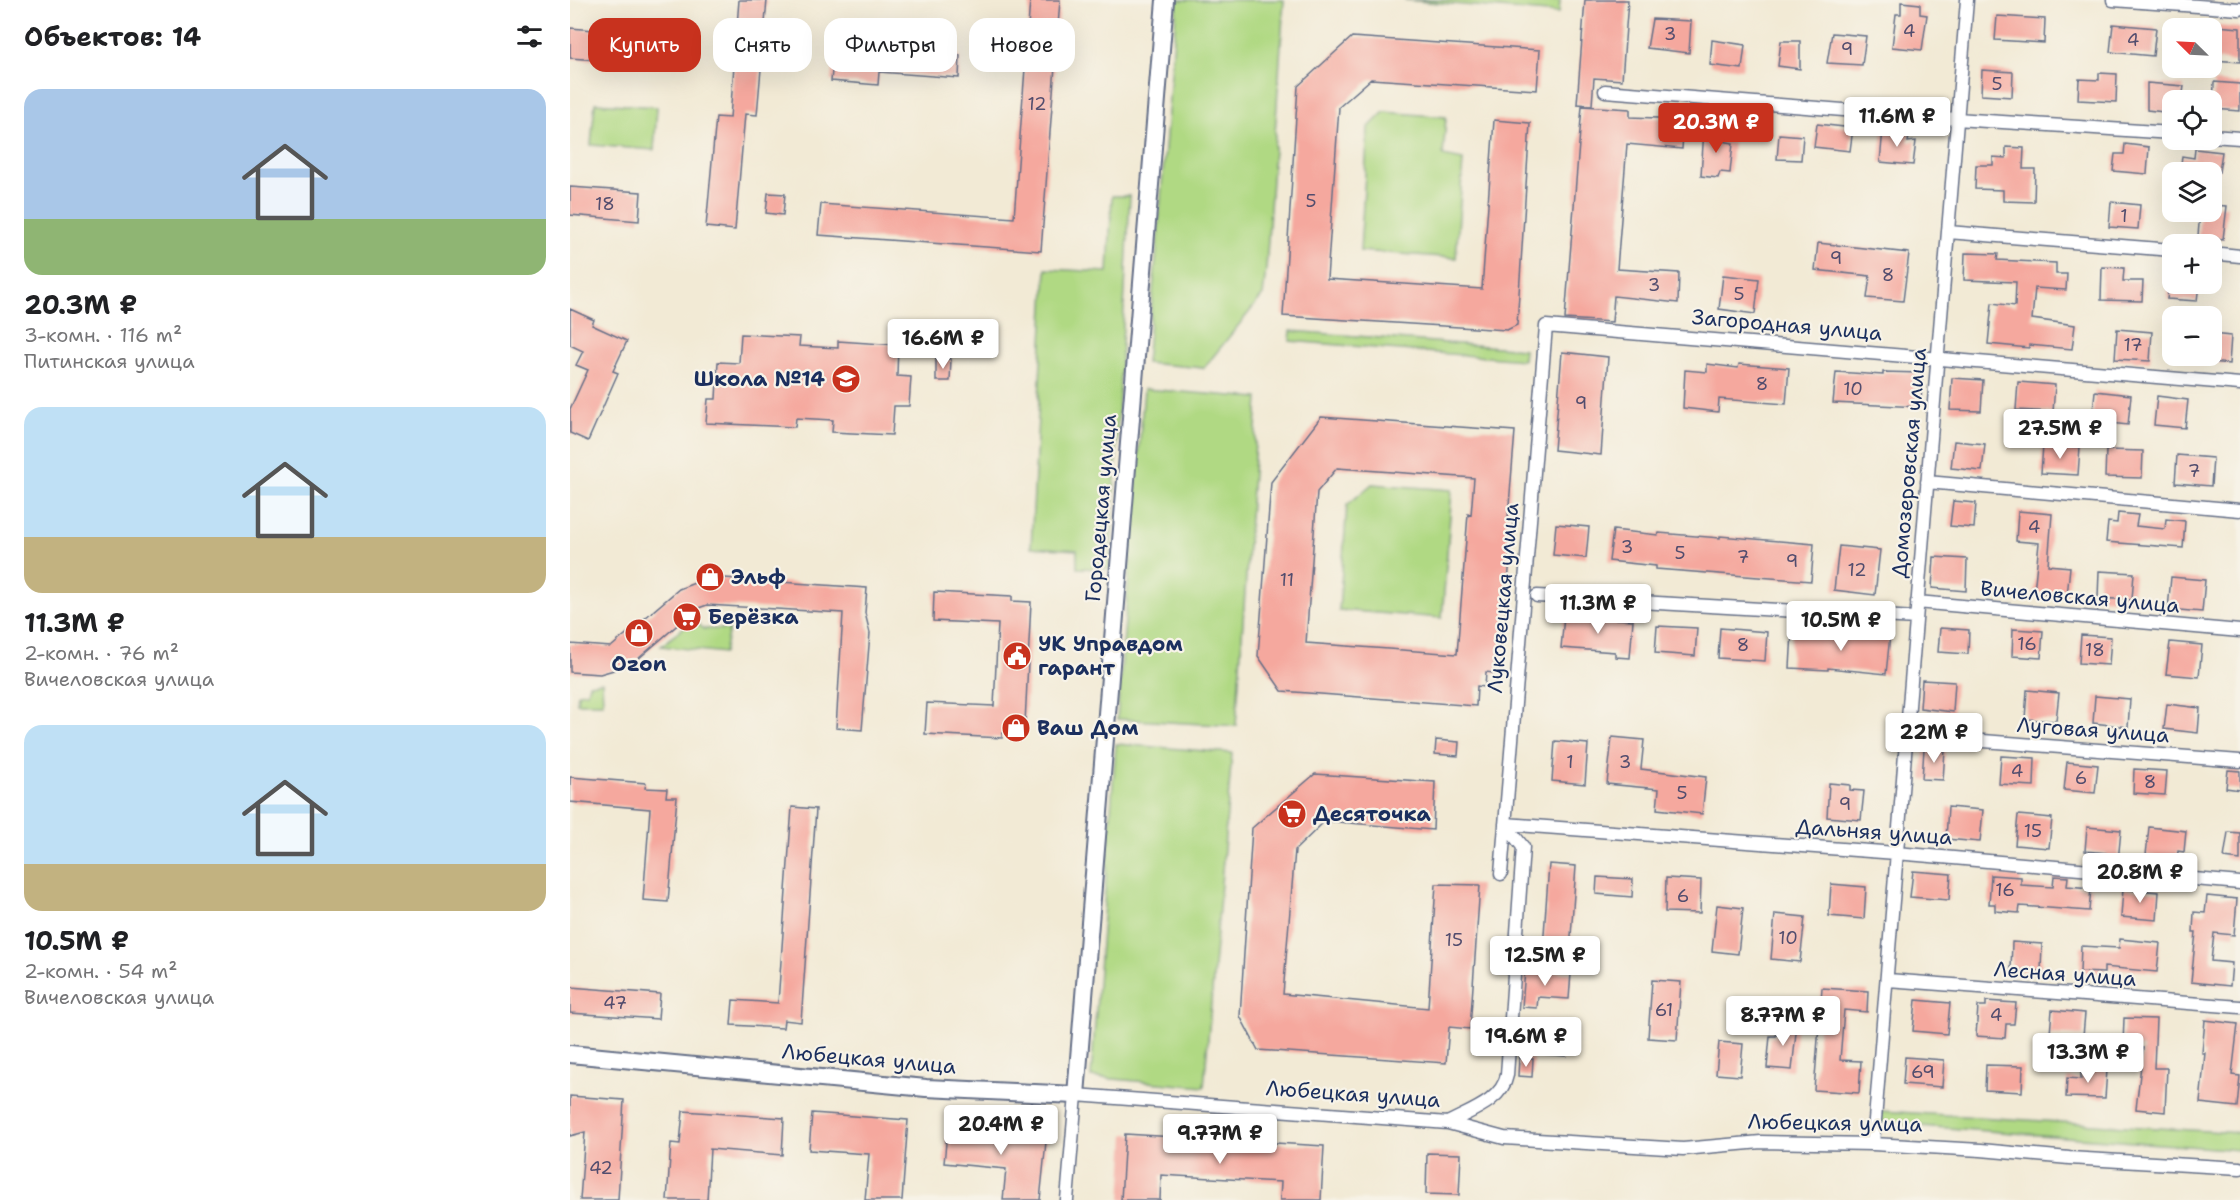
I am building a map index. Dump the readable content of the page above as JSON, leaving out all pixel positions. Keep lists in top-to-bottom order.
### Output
{
  "streets": {
    "street": [
      "Загородная улица",
      "Домозеровская улица",
      "Городецкая улица",
      "Вичеловская улица",
      "Луковецкая улица",
      "Луговая улица",
      "Дальняя улица",
      "Лесная улица",
      "Любецкая улица"
    ]
  },
  "crossings": [
    ["Загородная улица", "Домозеровская улица"],
    ["Загородная улица", "Луковецкая улица"],
    ["Домозеровская улица", "Вичеловская улица"],
    ["Домозеровская улица", "Луговая улица"],
    ["Домозеровская улица", "Дальняя улица"],
    ["Домозеровская улица", "Лесная улица"],
    ["Домозеровская улица", "Любецкая улица"],
    ["Городецкая улица", "Любецкая улица"],
    ["Луковецкая улица", "Дальняя улица"]
  ],
  "places": {
    "school or university": ["Школа №14"],
    "shop": ["Эльф", "Ozon", "Ваш Дом"],
    "supermarket": ["Берёзка", "Десяточка"],
    "public building": ["УК Управдом гарант"]
  },
  "house_numbers": [
    "4",
    "3",
    "4",
    "9",
    "5",
    "12",
    "5",
    "18",
    "1",
    "9",
    "8",
    "3",
    "5",
    "17",
    "8",
    "10",
    "9",
    "7",
    "4",
    "3",
    "5",
    "7",
    "9",
    "12",
    "11",
    "16",
    "8",
    "18",
    "1",
    "3",
    "4",
    "6",
    "8",
    "5",
    "9",
    "15",
    "16",
    "6",
    "10",
    "15",
    "47",
    "61",
    "4",
    "69",
    "42"
  ],
  "north": "top left",
  "page": {
    "heading": "Объектов: 14",
    "map_buttons": ["+", "−"],
    "chip": [
      "Купить",
      "Снять",
      "Фильтры",
      "Новое"
    ],
    "list": [
      {
        "name": "20.3M ₽",
        "note": "3-комн. · 116 m² · Питинская улица"
      },
      {
        "name": "11.3M ₽",
        "note": "2-комн. · 76 m² · Вичеловская улица"
      },
      {
        "name": "10.5M ₽",
        "note": "2-комн. · 54 m² · Вичеловская улица"
      }
    ],
    "price": [
      "11.6M ₽",
      "20.3M ₽",
      "16.6M ₽",
      "27.5M ₽",
      "11.3M ₽",
      "10.5M ₽",
      "22M ₽",
      "20.8M ₽",
      "12.5M ₽",
      "8.77M ₽",
      "19.6M ₽",
      "13.3M ₽",
      "20.4M ₽",
      "9.77M ₽"
    ]
  }
}
